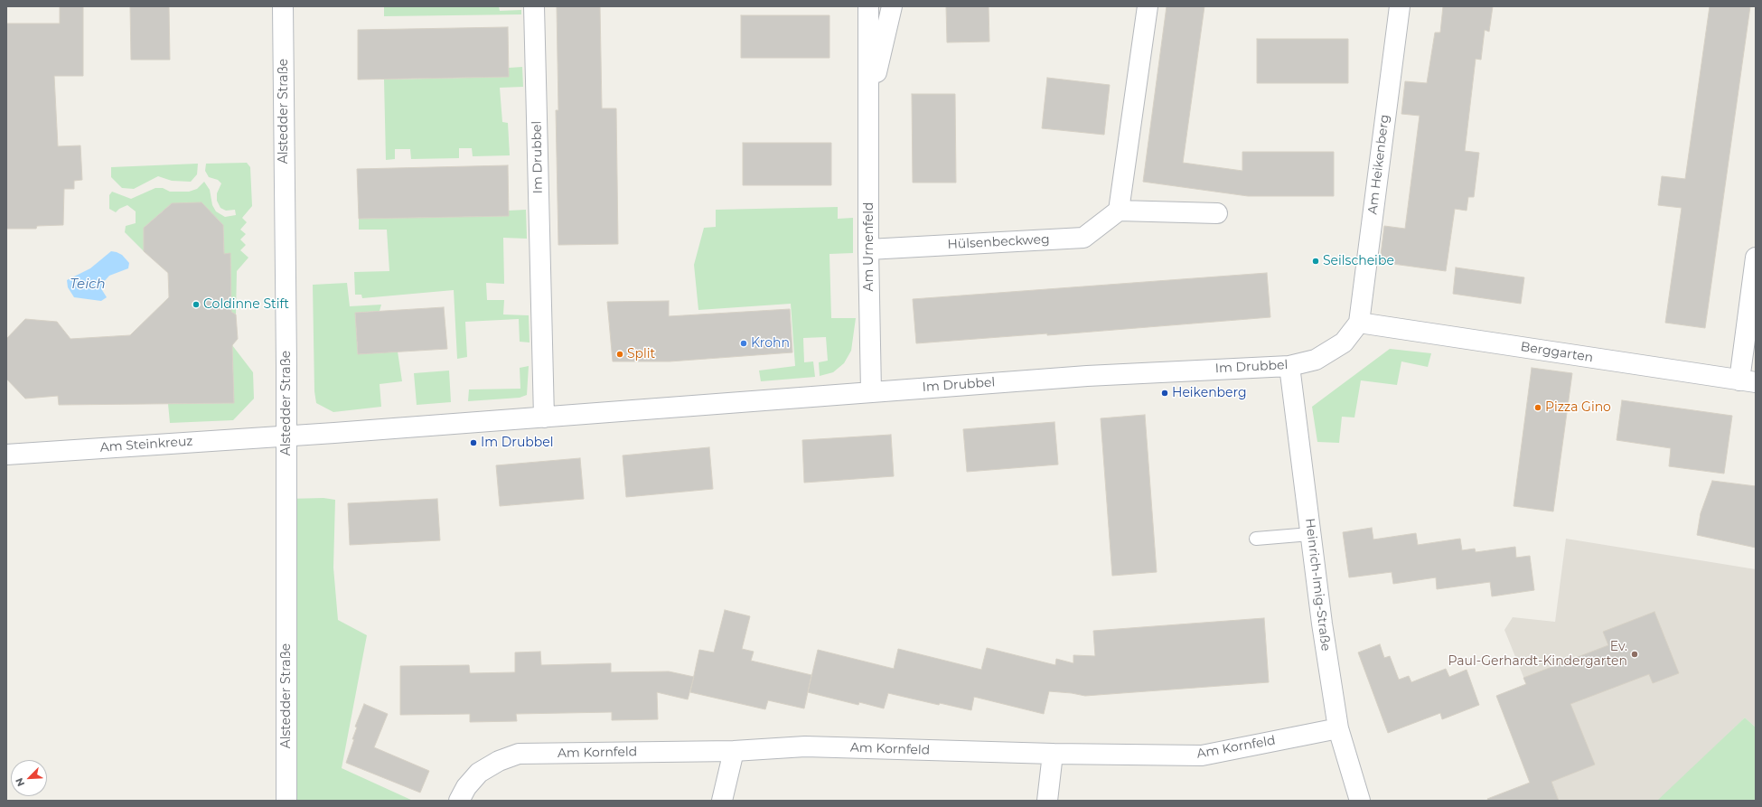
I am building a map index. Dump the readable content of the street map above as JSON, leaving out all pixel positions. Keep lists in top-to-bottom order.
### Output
{
  "streets": {
    "street": [
      "Alstedder Straße",
      "Im Drubbel",
      "Am Heikenberg",
      "Hülsenbeckweg",
      "Am Urnenfeld",
      "Berggarten",
      "Am Steinkreuz",
      "Heinrich-Imig-Straße",
      "Am Kornfeld"
    ]
  },
  "crossings": [
    ["Alstedder Straße", "Im Drubbel"],
    ["Alstedder Straße", "Am Steinkreuz"],
    ["Im Drubbel", "Am Heikenberg"],
    ["Im Drubbel", "Am Urnenfeld"],
    ["Im Drubbel", "Berggarten"],
    ["Im Drubbel", "Am Steinkreuz"],
    ["Im Drubbel", "Heinrich-Imig-Straße"],
    ["Am Heikenberg", "Berggarten"],
    ["Hülsenbeckweg", "Am Urnenfeld"],
    ["Heinrich-Imig-Straße", "Am Kornfeld"]
  ],
  "water": ["Teich"],
  "places": [
    "Seilscheibe",
    "Coldinne Stift",
    "Krohn",
    "Split",
    "Heikenberg",
    "Pizza Gino",
    "Im Drubbel",
    "Ev. Paul-Gerhardt-Kindergarten"
  ],
  "north": "bottom left"
}
